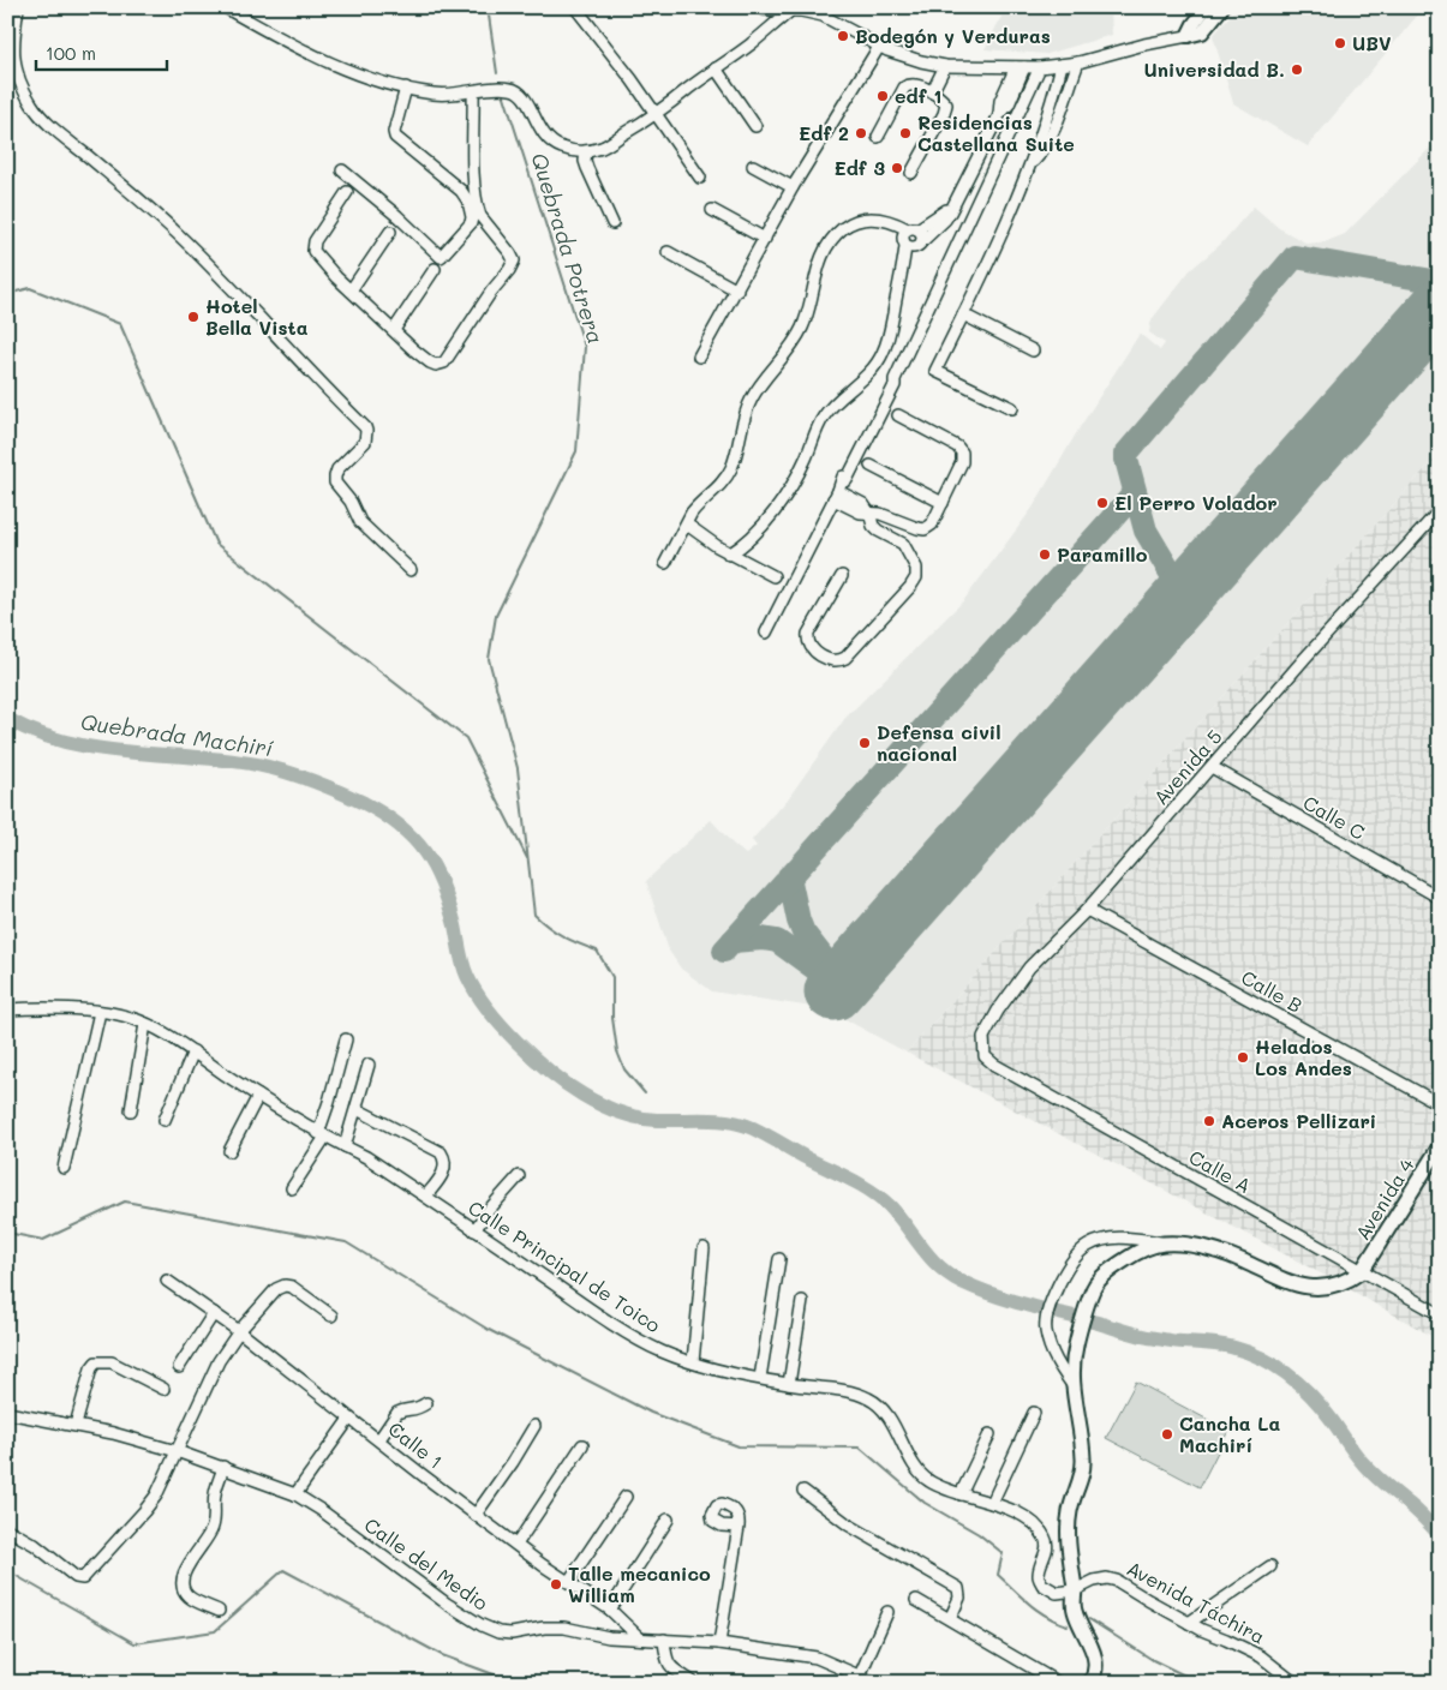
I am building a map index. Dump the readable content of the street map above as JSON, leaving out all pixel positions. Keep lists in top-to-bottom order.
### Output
{
  "streets": {
    "main road": ["Avenida 4"],
    "street": [
      "Avenida 5",
      "Calle C",
      "Calle B",
      "Calle A",
      "Calle Principal de Toico",
      "Calle 1",
      "Calle del Medio",
      "Avenida Táchira"
    ]
  },
  "crossings": [
    ["Avenida 5", "Calle C"],
    ["Avenida 5", "Calle B"],
    ["Avenida 5", "Calle A"],
    ["Calle A", "Avenida 4"],
    ["Calle Principal de Toico", "Avenida Táchira"],
    ["Calle 1", "Calle del Medio"]
  ],
  "water": ["Quebrada Potrera", "Quebrada Machirí"],
  "places": [
    "Bodegón y Verduras",
    "UBV",
    "Universidad B.",
    "edf 1",
    "Edf 2",
    "Residencias Castellana Suite",
    "Edf 3",
    "Hotel Bella Vista",
    "El Perro Volador",
    "Paramillo",
    "Defensa civil nacional",
    "Helados Los Andes",
    "Aceros Pellizari",
    "Cancha La Machirí",
    "Talle mecanico William"
  ],
  "scale_bar": "100 m"
}
